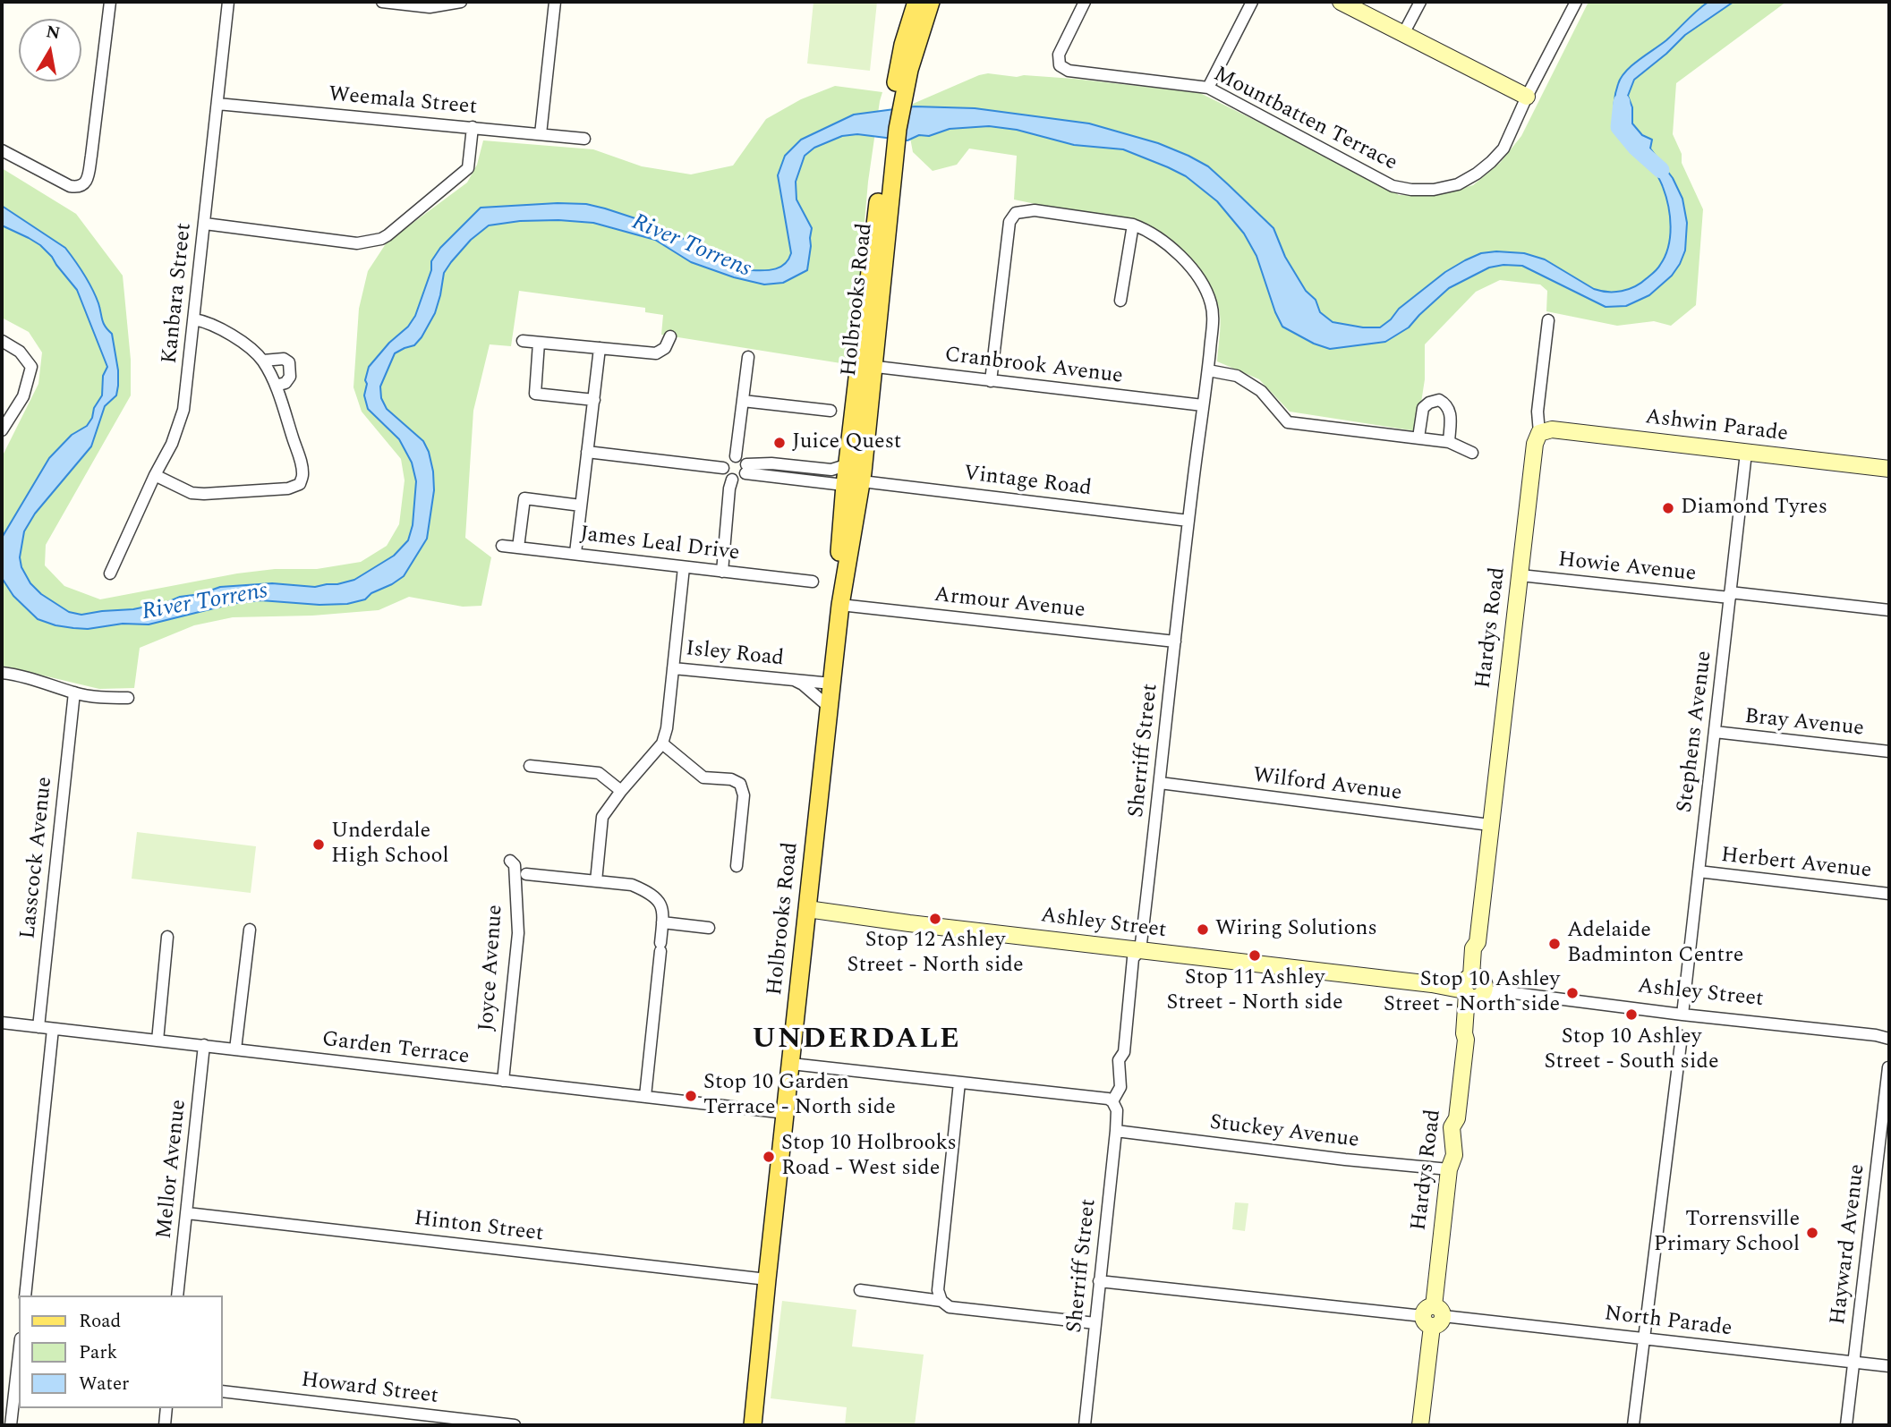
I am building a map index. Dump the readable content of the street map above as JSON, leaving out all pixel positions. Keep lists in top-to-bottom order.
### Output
{
  "streets": {
    "main road": ["Holbrooks Road"],
    "street": [
      "Weemala Street",
      "Mountbatten Terrace",
      "Kanbara Street",
      "Cranbrook Avenue",
      "Ashwin Parade",
      "Vintage Road",
      "James Leal Drive",
      "Howie Avenue",
      "Armour Avenue",
      "Hardys Road",
      "Isley Road",
      "Bray Avenue",
      "Stephens Avenue",
      "Sherriff Street",
      "Wilford Avenue",
      "Lasscock Avenue",
      "Herbert Avenue",
      "Ashley Street",
      "Joyce Avenue",
      "Garden Terrace",
      "Stuckey Avenue",
      "Mellor Avenue",
      "Hinton Street",
      "Hayward Avenue",
      "North Parade",
      "Howard Street"
    ]
  },
  "crossings": [
    ["Weemala Street", "Kanbara Street"],
    ["Holbrooks Road", "Cranbrook Avenue"],
    ["Holbrooks Road", "Vintage Road"],
    ["Holbrooks Road", "Armour Avenue"],
    ["Holbrooks Road", "Isley Road"],
    ["Holbrooks Road", "Ashley Street"],
    ["Holbrooks Road", "Garden Terrace"],
    ["Holbrooks Road", "Hinton Street"],
    ["Cranbrook Avenue", "Sherriff Street"],
    ["Ashwin Parade", "Hardys Road"],
    ["Ashwin Parade", "Stephens Avenue"],
    ["Vintage Road", "Sherriff Street"],
    ["Howie Avenue", "Hardys Road"],
    ["Howie Avenue", "Stephens Avenue"],
    ["Armour Avenue", "Sherriff Street"],
    ["Hardys Road", "Wilford Avenue"],
    ["Hardys Road", "Ashley Street"],
    ["Hardys Road", "Stuckey Avenue"],
    ["Hardys Road", "North Parade"],
    ["Bray Avenue", "Stephens Avenue"],
    ["Stephens Avenue", "Herbert Avenue"],
    ["Stephens Avenue", "Ashley Street"],
    ["Sherriff Street", "Wilford Avenue"],
    ["Sherriff Street", "Ashley Street"],
    ["Sherriff Street", "Stuckey Avenue"],
    ["Sherriff Street", "North Parade"],
    ["Lasscock Avenue", "Garden Terrace"],
    ["Joyce Avenue", "Garden Terrace"],
    ["Garden Terrace", "Mellor Avenue"],
    ["Mellor Avenue", "Hinton Street"],
    ["Hayward Avenue", "North Parade"]
  ],
  "districts": ["UNDERDALE"],
  "water": ["River Torrens"],
  "places": [
    "Juice Quest",
    "Diamond Tyres",
    "Underdale High School",
    "Stop 12 Ashley Street - North side",
    "Wiring Solutions",
    "Adelaide Badminton Centre",
    "Stop 11 Ashley Street - North side",
    "Stop 10 Ashley Street - North side",
    "Stop 10 Ashley Street - South side",
    "Stop 10 Garden Terrace - North side",
    "Stop 10 Holbrooks Road - West side",
    "Torrensville Primary School"
  ],
  "legend": ["Road", "Park", "Water"],
  "north": "top"
}
